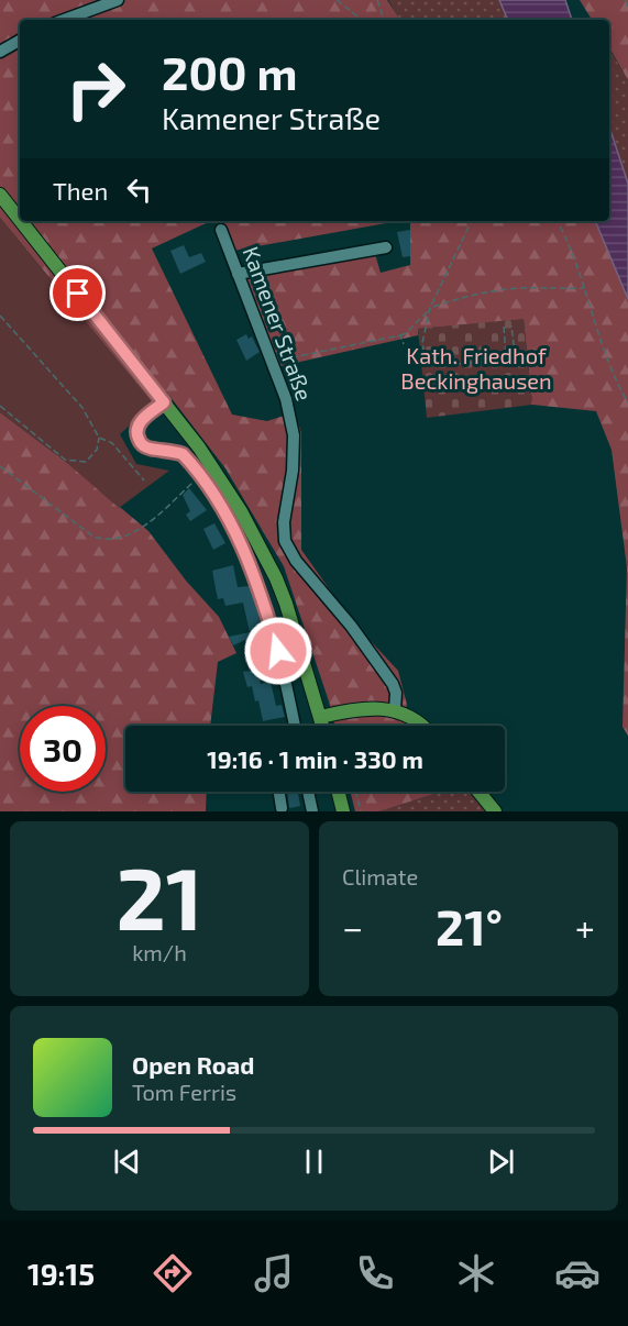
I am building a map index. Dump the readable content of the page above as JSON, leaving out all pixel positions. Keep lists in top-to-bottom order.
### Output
{
  "streets": {
    "street": ["Kamener Straße"]
  },
  "parks": ["Kath. Friedhof Beckinghausen"],
  "page": {
    "turn": ["200 m", "Kamener Straße"],
    "then": "Then",
    "limit": "30",
    "trip": "19:16 · 1 min · 330 m",
    "tile": [
      ["21", "km/h"],
      "Climate"
    ],
    "heat": ["−", "21°", "+"],
    "song": ["Open Road", "Tom Ferris"],
    "tabs": "19:15"
  }
}
